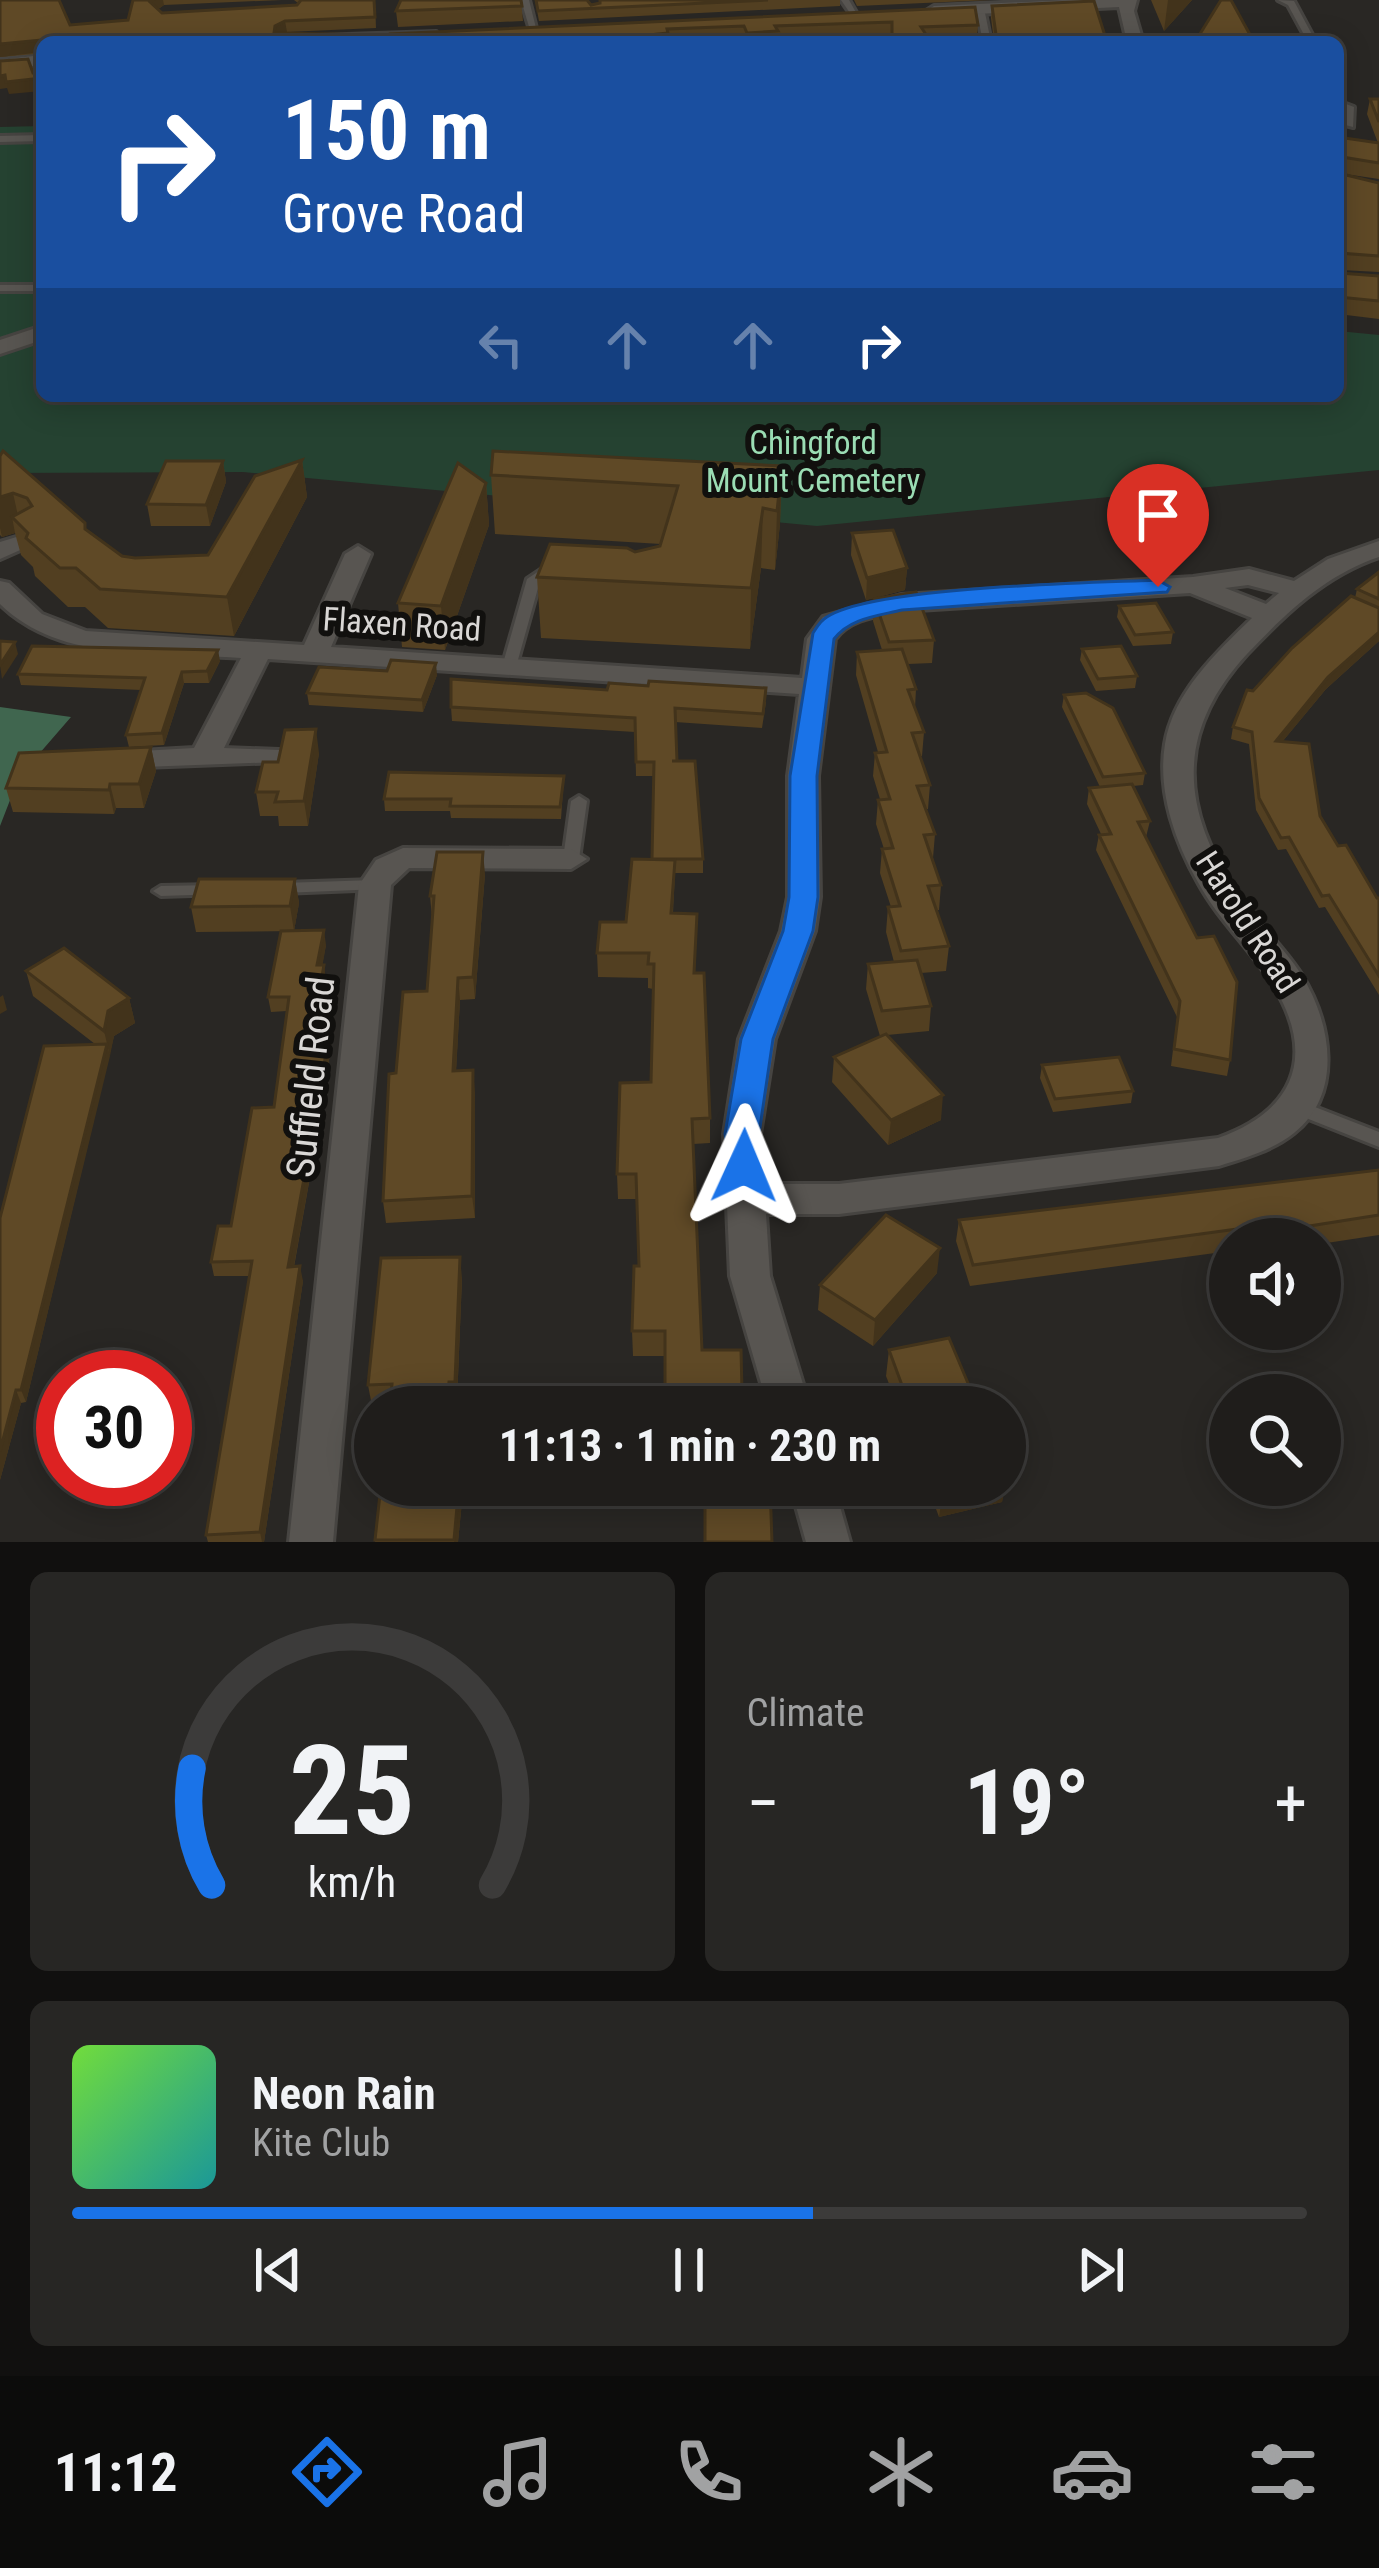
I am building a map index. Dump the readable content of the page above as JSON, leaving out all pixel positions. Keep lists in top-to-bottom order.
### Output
{
  "streets": {
    "street": ["Flaxen Road", "Harold Road", "Suffield Road"]
  },
  "parks": ["Chingford Mount Cemetery"],
  "page": {
    "turn": ["150 m", "Grove Road"],
    "limit": "30",
    "trip": "11:13 · 1 min · 230 m",
    "tile": "Climate",
    "heat": ["−", "19°", "+"],
    "song": ["Neon Rain", "Kite Club"],
    "tabs": "11:12",
    "gauge": ["25", "km/h"]
  }
}
